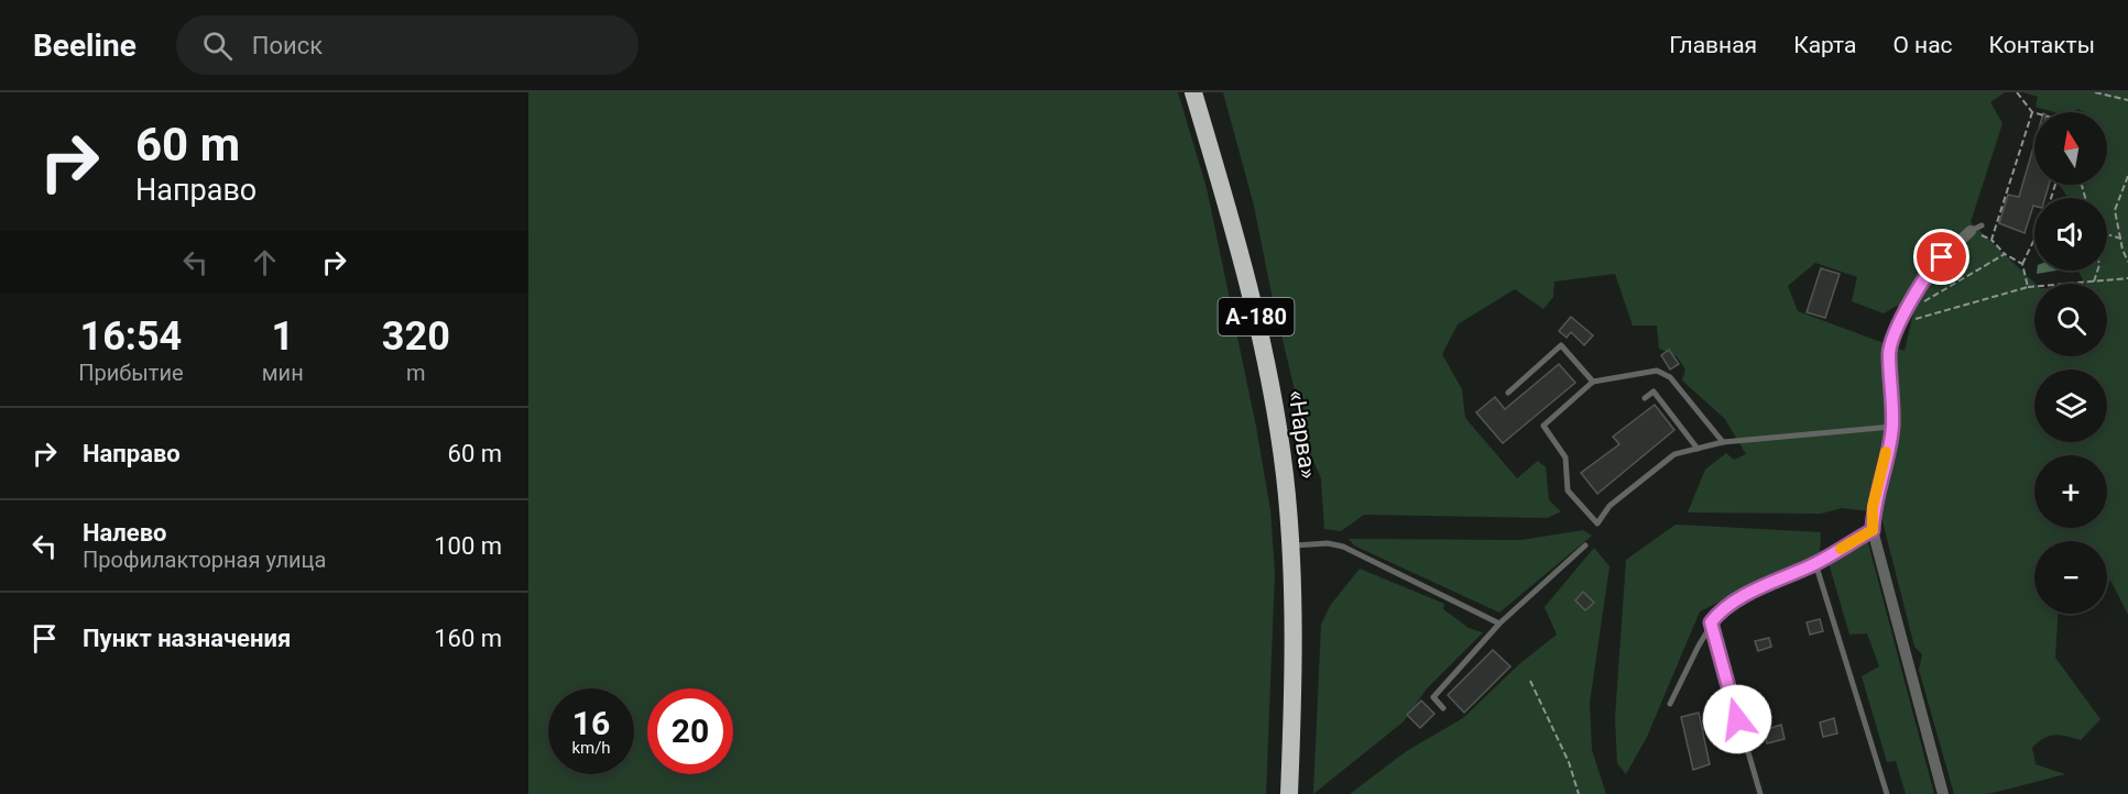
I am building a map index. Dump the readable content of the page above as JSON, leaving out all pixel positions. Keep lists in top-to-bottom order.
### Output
{
  "streets": {
    "highway": ["А-180", "«Нарва»"]
  },
  "north": "top",
  "page": {
    "header": "Beeline",
    "search": "Поиск",
    "nav": [
      "Главная",
      "Карта",
      "О нас",
      "Контакты"
    ],
    "turn": ["60 m", "Направо"],
    "map_buttons": ["+", "−"],
    "eta": [
      "16:54",
      "Прибытие",
      "1",
      "мин",
      "320",
      "m"
    ],
    "list": [
      {
        "name": "Направо",
        "value": "60 m"
      },
      {
        "name": "Налево",
        "note": "Профилакторная улица",
        "value": "100 m"
      },
      {
        "name": "Пункт назначения",
        "value": "160 m"
      }
    ],
    "speed": "16 km/h",
    "limit": "20"
  }
}
